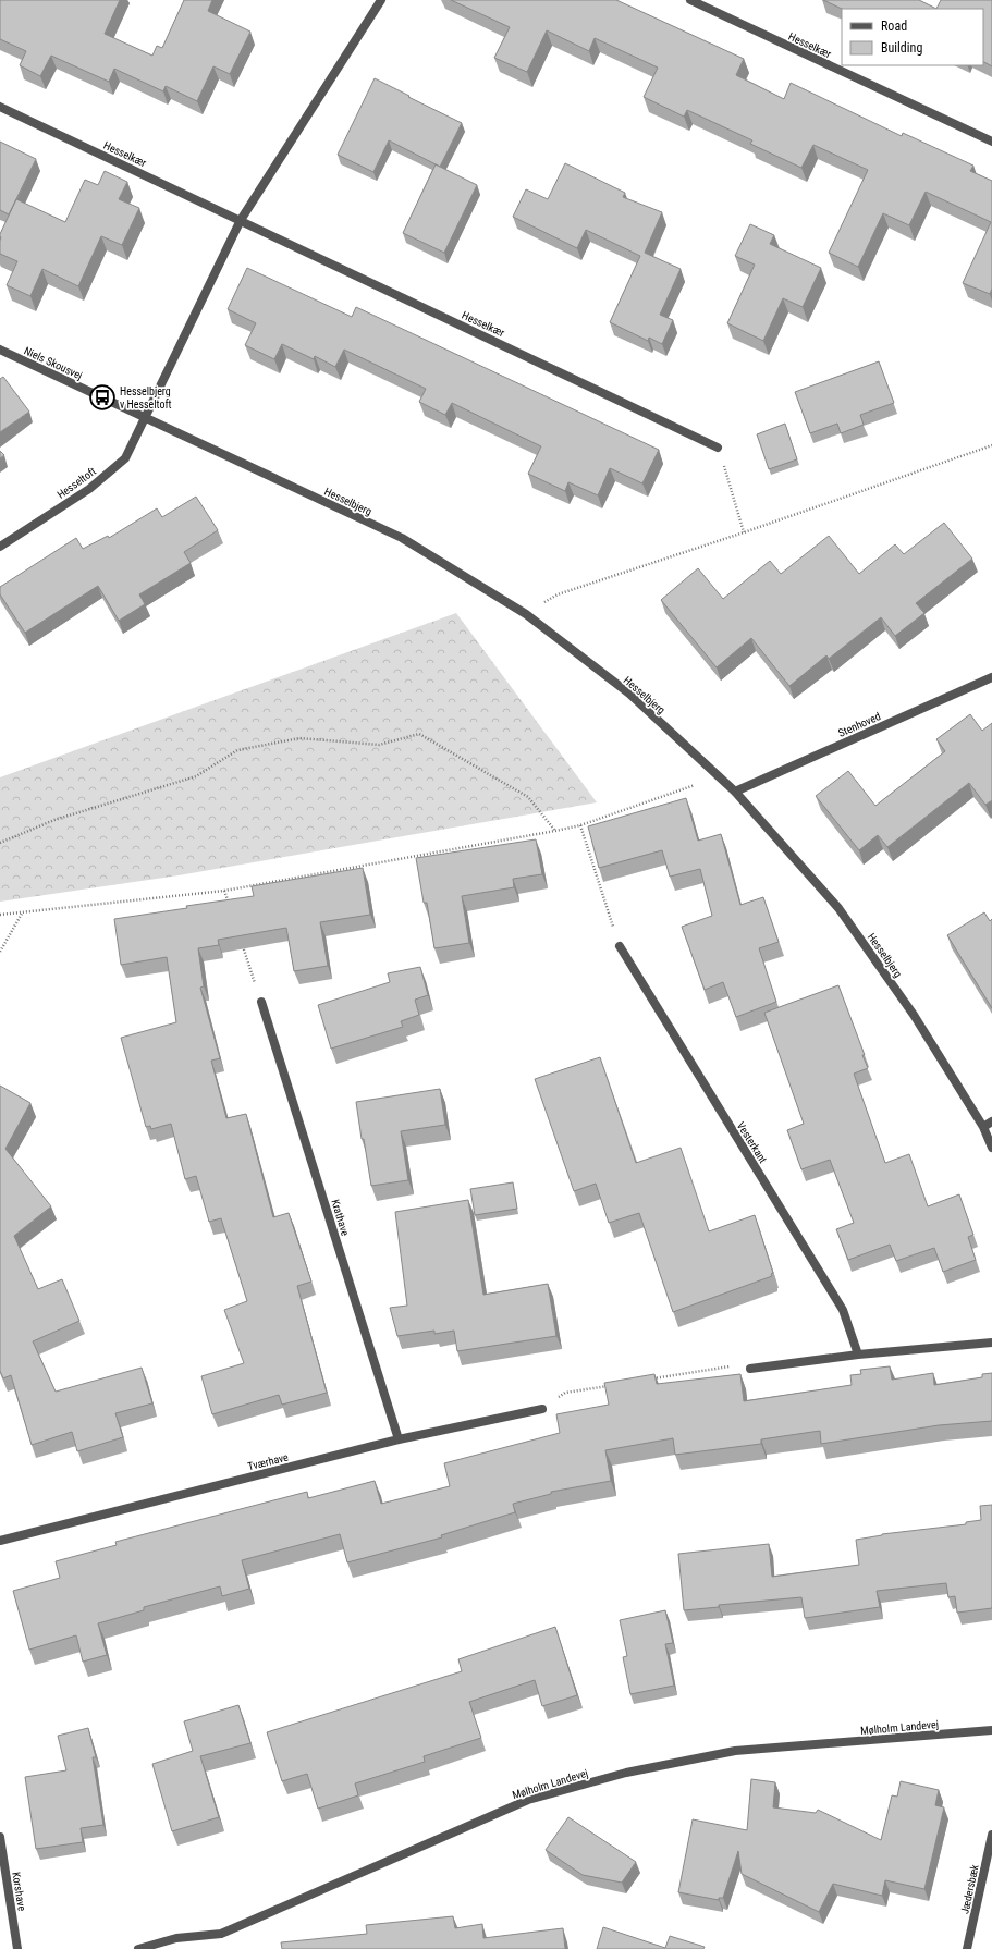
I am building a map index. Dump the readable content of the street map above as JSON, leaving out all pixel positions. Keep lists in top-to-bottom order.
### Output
{
  "streets": {
    "street": [
      "Hesselkær",
      "Niels Skousvej",
      "Hesseltoft",
      "Hesselbjerg",
      "Stenhoved",
      "Vesterkant",
      "Krathave",
      "Tværhave",
      "Mølholm Landevej",
      "Jædersbæk",
      "Korshave"
    ]
  },
  "crossings": [
    ["Niels Skousvej", "Hesseltoft"],
    ["Niels Skousvej", "Hesselbjerg"],
    ["Hesseltoft", "Hesselbjerg"],
    ["Hesselbjerg", "Stenhoved"],
    ["Krathave", "Tværhave"]
  ],
  "places": {
    "bus stop": ["Hesselbjerg v Hesseltoft"]
  },
  "legend": ["Road", "Building"]
}
